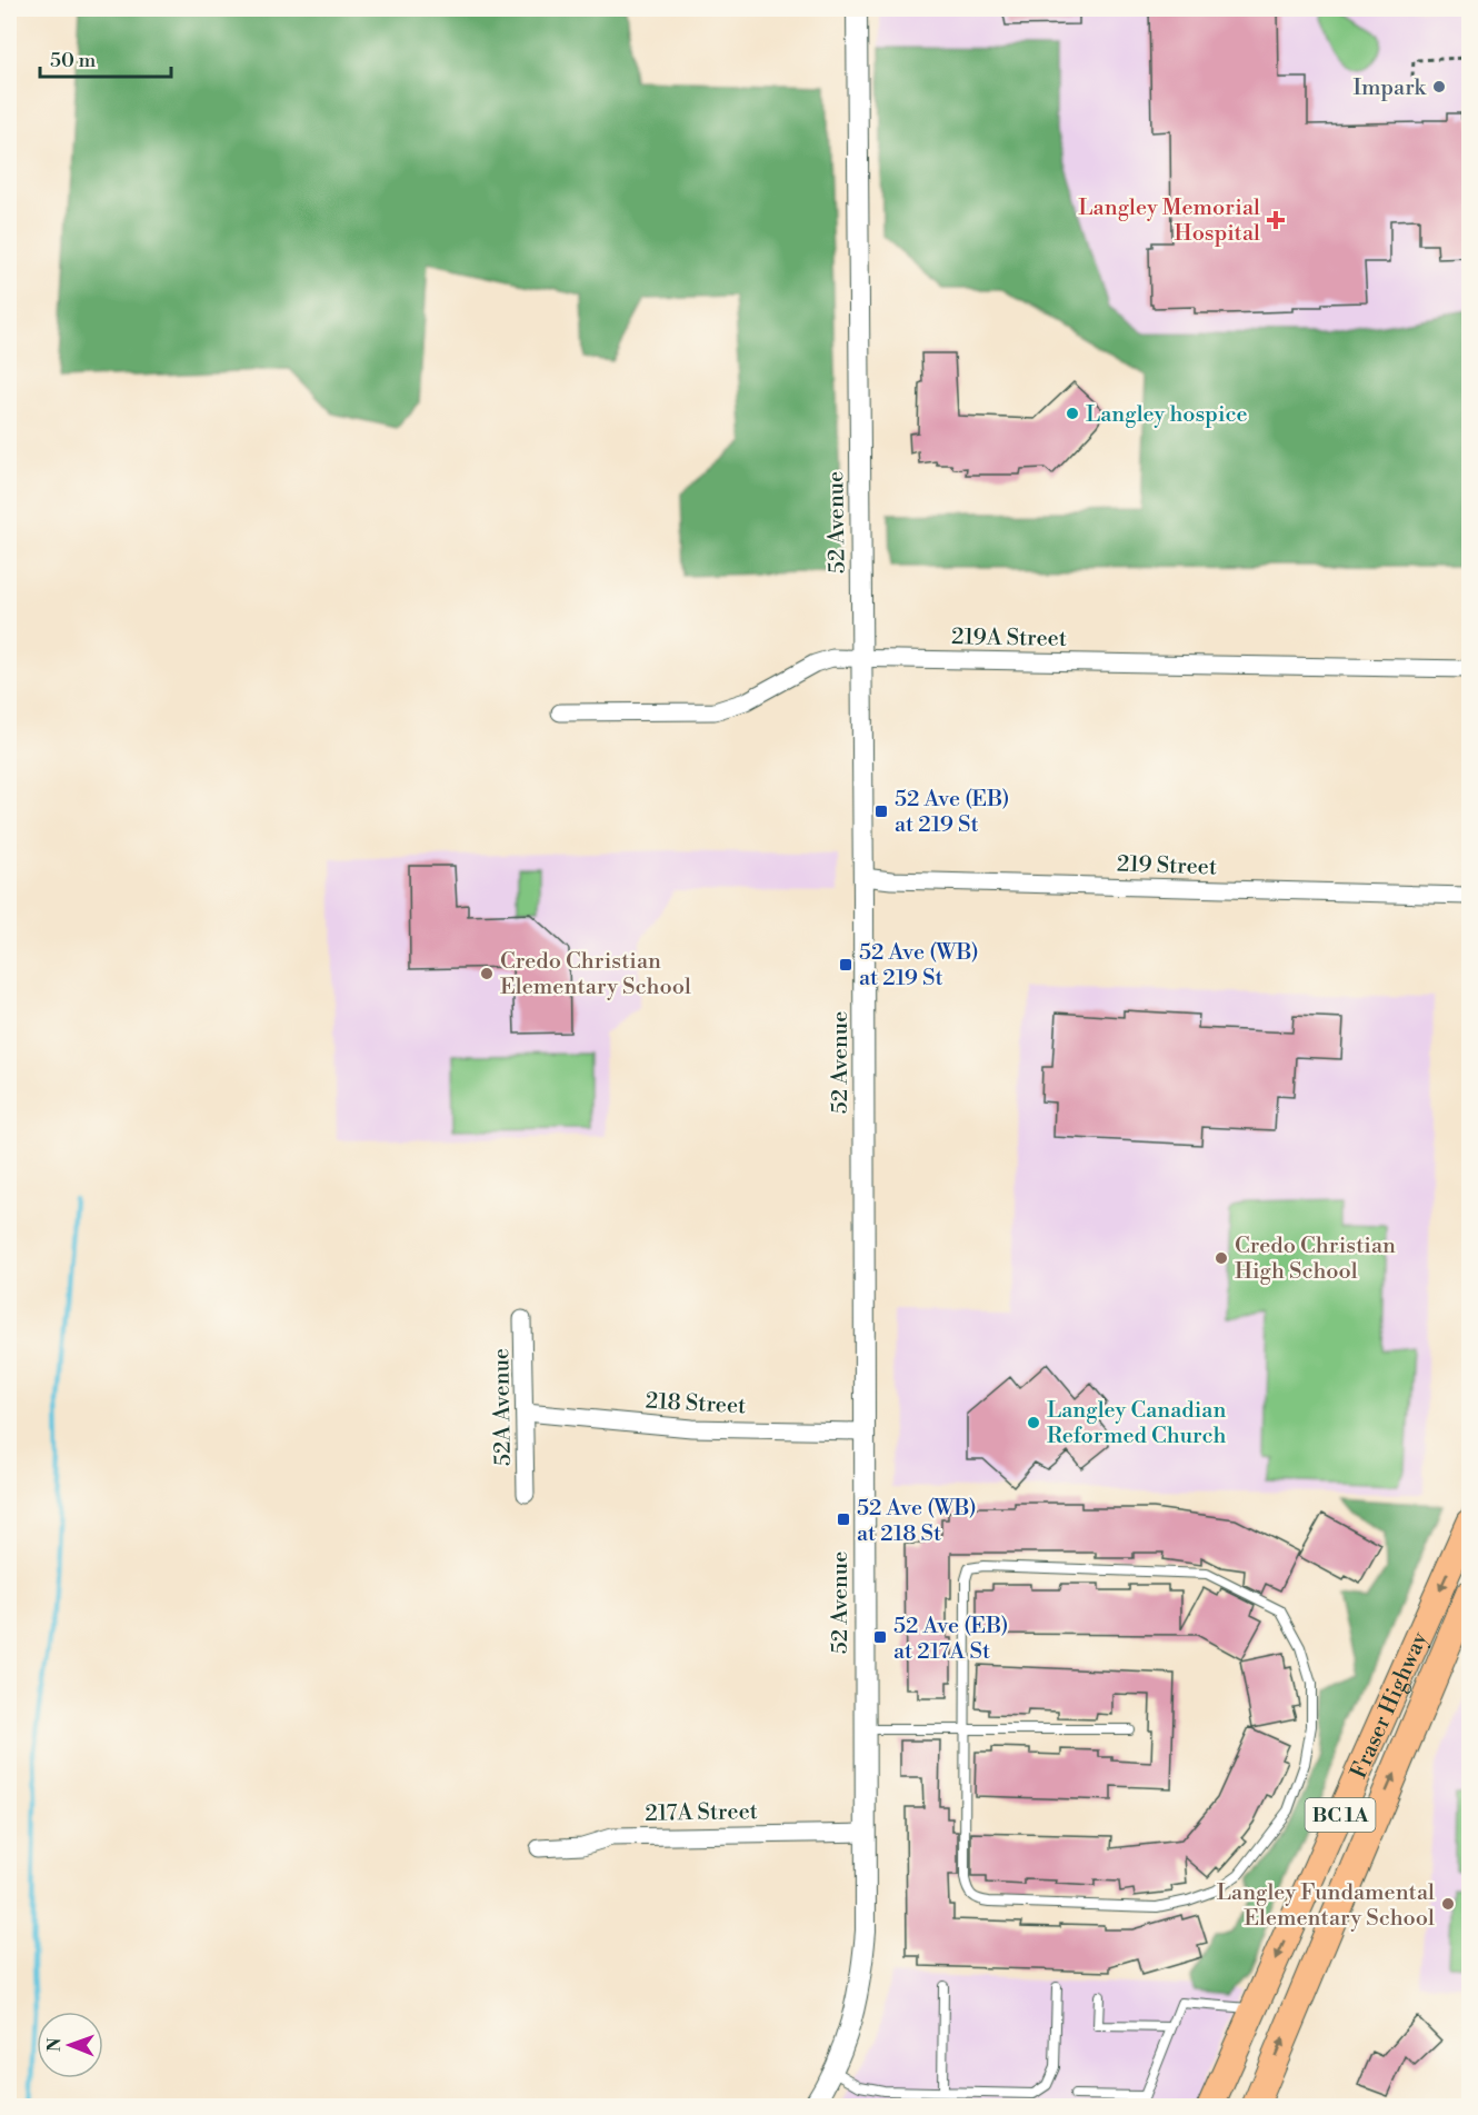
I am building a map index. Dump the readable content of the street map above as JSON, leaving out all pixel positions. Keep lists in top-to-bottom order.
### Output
{
  "streets": {
    "main road": ["Fraser Highway", "BC 1A"],
    "street": [
      "52 Avenue",
      "219A Street",
      "219 Street",
      "218 Street",
      "52A Avenue",
      "217A Street"
    ]
  },
  "crossings": [
    ["52 Avenue", "219A Street"],
    ["52 Avenue", "219 Street"],
    ["52 Avenue", "218 Street"],
    ["52 Avenue", "217A Street"],
    ["218 Street", "52A Avenue"]
  ],
  "places": {
    "other": [
      "Impark",
      "Langley hospice",
      "Credo Christian Elementary School",
      "Credo Christian High School",
      "Langley Canadian Reformed Church",
      "Langley Fundamental Elementary School"
    ],
    "health": ["Langley Memorial Hospital"],
    "transit": [
      "52 Ave (EB) at 219 St",
      "52 Ave (WB) at 219 St",
      "52 Ave (WB) at 218 St",
      "52 Ave (EB) at 217A St"
    ]
  },
  "scale_bar": "50 m",
  "north": "left"
}
